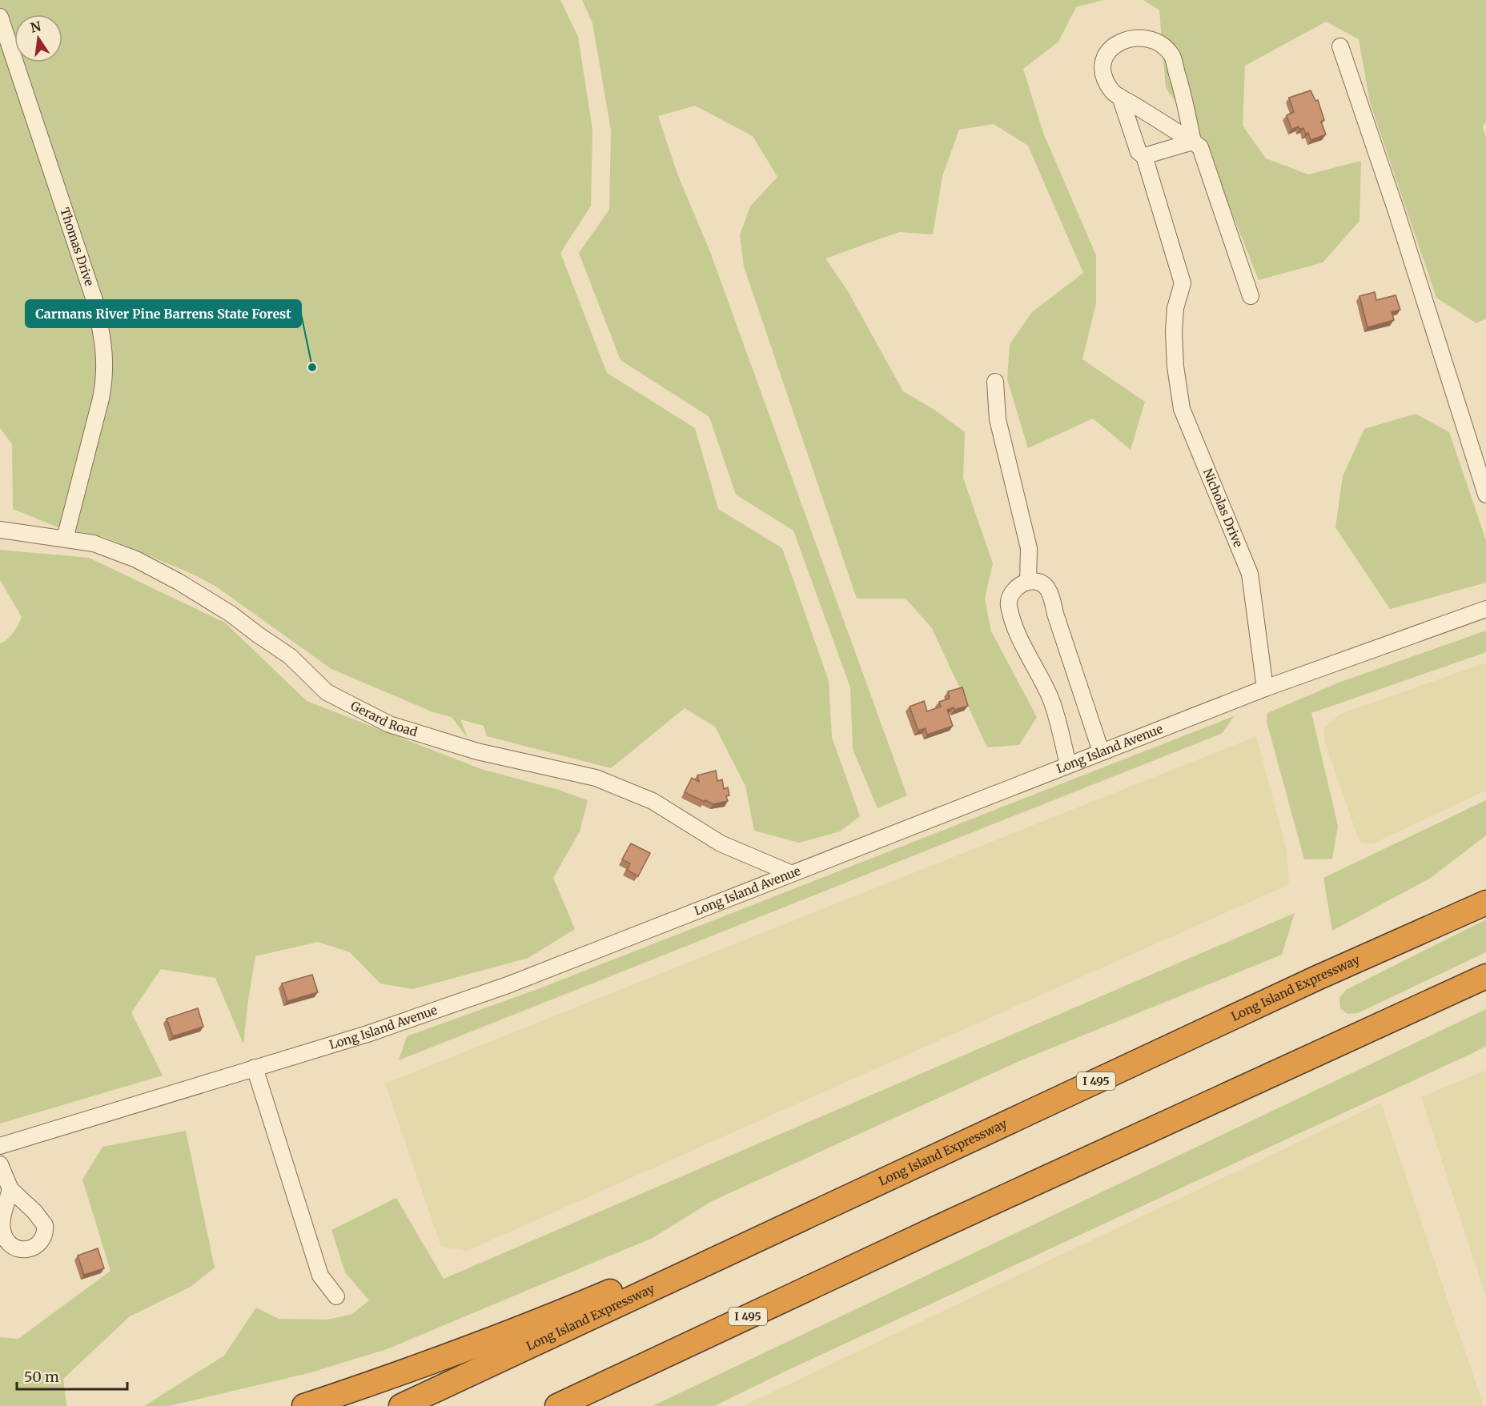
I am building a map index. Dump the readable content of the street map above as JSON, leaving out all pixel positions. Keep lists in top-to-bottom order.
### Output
{
  "streets": {
    "highway": ["Long Island Expressway", "I 495"],
    "street": [
      "Thomas Drive",
      "Nicholas Drive",
      "Gerard Road",
      "Long Island Avenue"
    ]
  },
  "crossings": [
    ["Thomas Drive", "Gerard Road"],
    ["Nicholas Drive", "Long Island Avenue"],
    ["Gerard Road", "Long Island Avenue"]
  ],
  "places": ["Carmans River Pine Barrens State Forest"],
  "scale_bar": "50 m",
  "north": "top"
}
